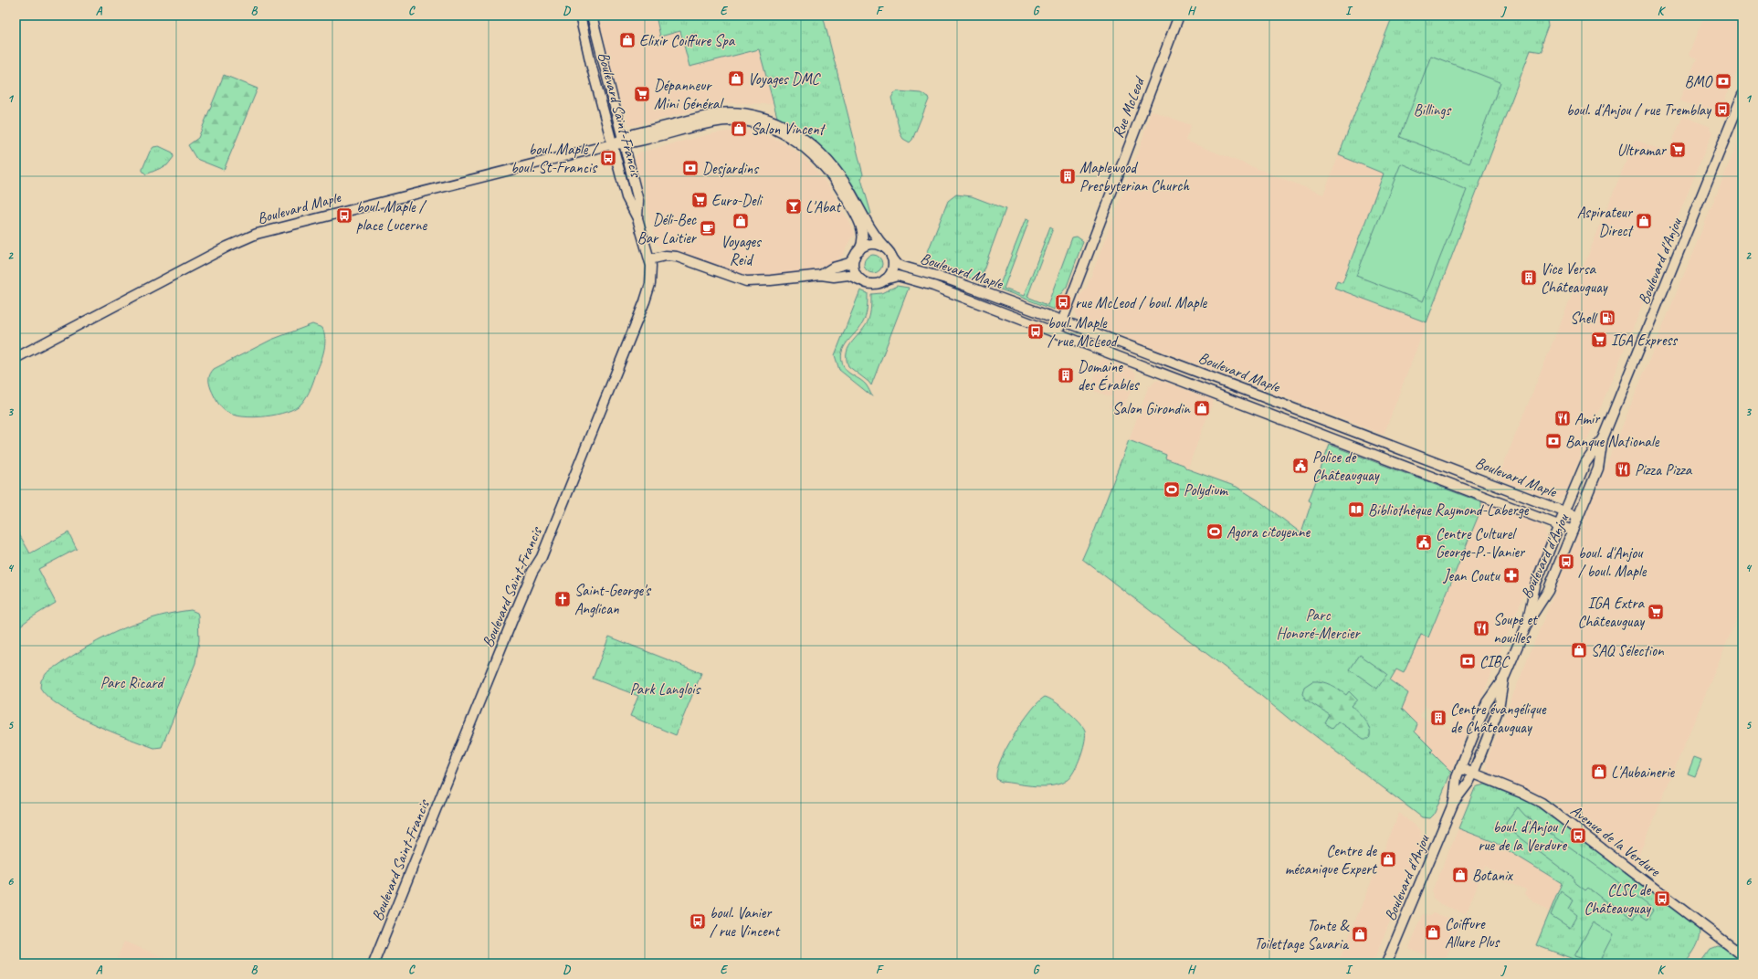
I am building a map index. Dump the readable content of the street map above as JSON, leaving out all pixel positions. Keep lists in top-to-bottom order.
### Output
{
  "streets": {
    "street": [
      "Rue McLeod",
      "Boulevard Saint-Francis",
      "Boulevard Maple",
      "Boulevard d'Anjou",
      "Avenue de la Verdure"
    ]
  },
  "crossings": [
    ["Rue McLeod", "Boulevard Maple"],
    ["Boulevard Saint-Francis", "Boulevard Maple"],
    ["Boulevard Maple", "Boulevard d'Anjou"],
    ["Boulevard d'Anjou", "Avenue de la Verdure"]
  ],
  "parks": [
    "Billings",
    "Parc Honoré-Mercier",
    "Parc Ricard",
    "Park Langlois"
  ],
  "places": {
    "shop": [
      "Elixir Coiffure Spa",
      "Voyages DMC",
      "Salon Vincent",
      "Voyages Reid",
      "Aspirateur Direct",
      "Salon Girondin",
      "SAQ Sélection",
      "L'Aubainerie",
      "Centre de mécanique Expert",
      "Botanix",
      "Coiffure Allure Plus",
      "Tonte & Toilettage Savaria"
    ],
    "bank": [
      "BMO",
      "Desjardins",
      "Banque Nationale",
      "CIBC"
    ],
    "supermarket": [
      "Dépanneur Mini Général",
      "Ultramar",
      "Euro-Deli",
      "IGA Express",
      "IGA Extra Châteauguay"
    ],
    "bus stop": [
      "boul. d'Anjou / rue Tremblay",
      "boul. Maple / boul. St-Francis",
      "boul. Maple / place Lucerne",
      "rue McLeod / boul. Maple",
      "boul. Maple / rue McLeod",
      "boul. d'Anjou / boul. Maple",
      "boul. d'Anjou / rue de la Verdure",
      "CLSC de Châteauguay",
      "boul. Vanier / rue Vincent"
    ],
    "building": [
      "Maplewood Presbyterian Church",
      "Vice Versa Châteauguay",
      "Domaine des Érables",
      "Centre évangélique de Châteauguay"
    ],
    "bar": ["L'Abat"],
    "cafe": ["Déli-Bec Bar Laitier"],
    "fuel station": ["Shell"],
    "restaurant": ["Amir", "Pizza Pizza", "Soupe et nouilles"],
    "public building": ["Police de Châteauguay", "Centre Culturel George-P.-Vanier"],
    "sports": ["Polydium", "Agora citoyenne"],
    "library": ["Bibliothèque Raymond-Laberge"],
    "pharmacy": ["Jean Coutu"],
    "church": ["Saint-George's Anglican"]
  },
  "grid": {
    "columns": [
      "A",
      "B",
      "C",
      "D",
      "E",
      "F",
      "G",
      "H",
      "I",
      "J",
      "K"
    ],
    "rows": [
      "1",
      "2",
      "3",
      "4",
      "5",
      "6"
    ]
  }
}
